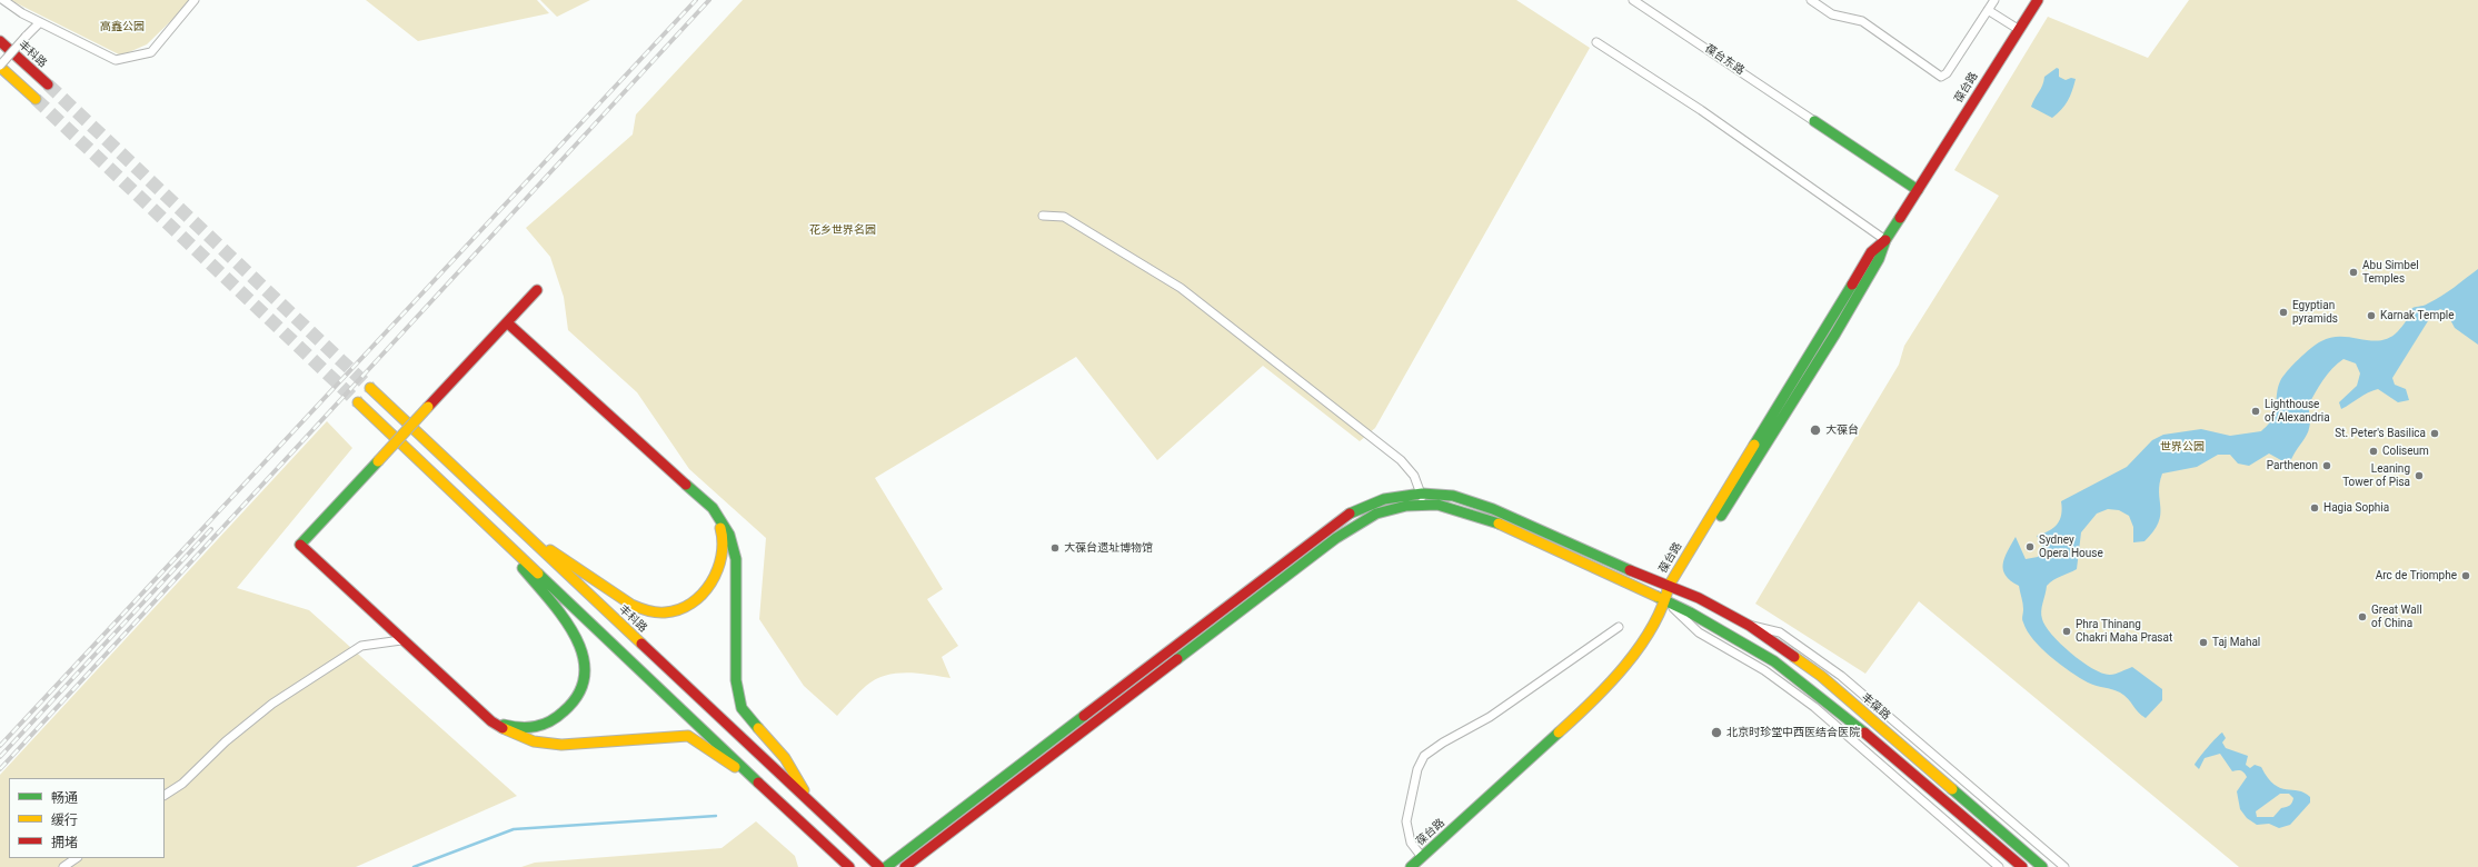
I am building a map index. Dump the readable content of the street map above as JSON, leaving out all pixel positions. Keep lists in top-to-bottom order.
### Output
{
  "streets": {
    "main road": ["丰科路", "葆台路", "丰葆路"],
    "street": ["葆台东路"]
  },
  "crossings": [
    ["葆台路", "丰葆路"]
  ],
  "parks": ["高鑫公园", "花乡世界名园", "世界公园"],
  "places": [
    "Abu Simbel Temples",
    "Egyptian pyramids",
    "Karnak Temple",
    "Lighthouse of Alexandria",
    "大葆台",
    "St. Peter's Basilica",
    "Coliseum",
    "Parthenon",
    "Leaning Tower of Pisa",
    "Hagia Sophia",
    "Sydney Opera House",
    "大葆台遗址博物馆",
    "Arc de Triomphe",
    "Great Wall of China",
    "Phra Thinang Chakri Maha Prasat",
    "Taj Mahal",
    "北京时珍堂中西医结合医院"
  ],
  "legend": ["畅通", "缓行", "拥堵"]
}
